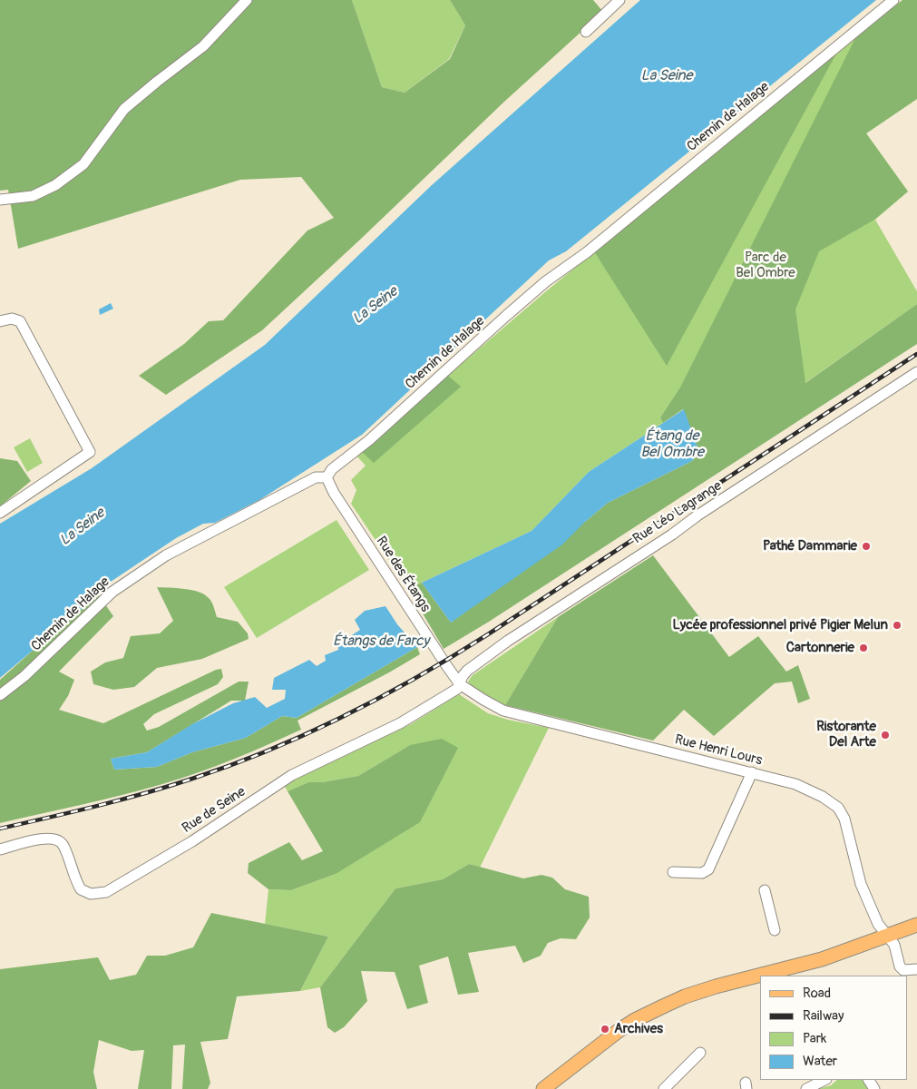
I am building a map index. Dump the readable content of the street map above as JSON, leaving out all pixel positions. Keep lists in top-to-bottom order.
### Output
{
  "streets": {
    "street": [
      "Chemin de Halage",
      "Rue Léo Lagrange",
      "Rue des Étangs",
      "Rue Henri Lours",
      "Rue de Seine"
    ]
  },
  "crossings": [
    ["Chemin de Halage", "Rue des Étangs"],
    ["Rue Léo Lagrange", "Rue des Étangs"],
    ["Rue Léo Lagrange", "Rue Henri Lours"],
    ["Rue Léo Lagrange", "Rue de Seine"],
    ["Rue des Étangs", "Rue Henri Lours"],
    ["Rue des Étangs", "Rue de Seine"],
    ["Rue Henri Lours", "Rue de Seine"]
  ],
  "water": ["La Seine", "Étang de Bel Ombre", "Étangs de Farcy"],
  "parks": ["Parc de Bel Ombre"],
  "places": [
    "Pathé Dammarie",
    "Lycée professionnel privé Pigier Melun",
    "Cartonnerie",
    "Ristorante Del Arte",
    "Archives"
  ],
  "legend": [
    "Road",
    "Railway",
    "Park",
    "Water"
  ]
}
